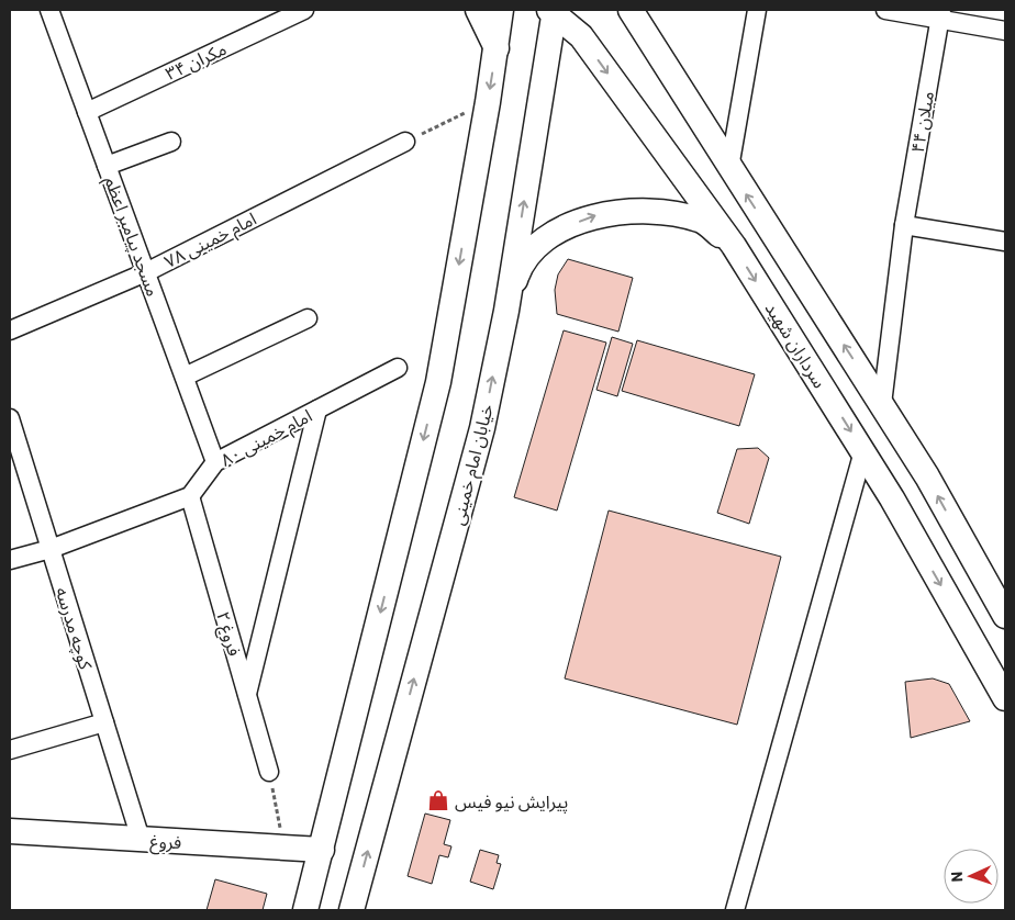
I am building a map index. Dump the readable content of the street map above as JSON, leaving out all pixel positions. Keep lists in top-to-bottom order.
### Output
{
  "streets": {
    "street": [
      "مکران ۳۴",
      "میلان ۴۴",
      "مسجد پیامبر اعظم",
      "امام خمینی ۷۸",
      "سرداران شهید",
      "امام خمینی ۸۰",
      "خیابان امام خمینی",
      "کوچه مدرسه",
      "فروغ ۲",
      "فروغ"
    ]
  },
  "crossings": [
    ["مکران ۳۴", "مسجد پیامبر اعظم"],
    ["مسجد پیامبر اعظم", "امام خمینی ۷۸"],
    ["مسجد پیامبر اعظم", "امام خمینی ۸۰"],
    ["سرداران شهید", "خیابان امام خمینی"],
    ["امام خمینی ۸۰", "فروغ ۲"],
    ["کوچه مدرسه", "فروغ"]
  ],
  "places": {
    "shop": ["پیرایش نیو فیس"]
  },
  "north": "left"
}
